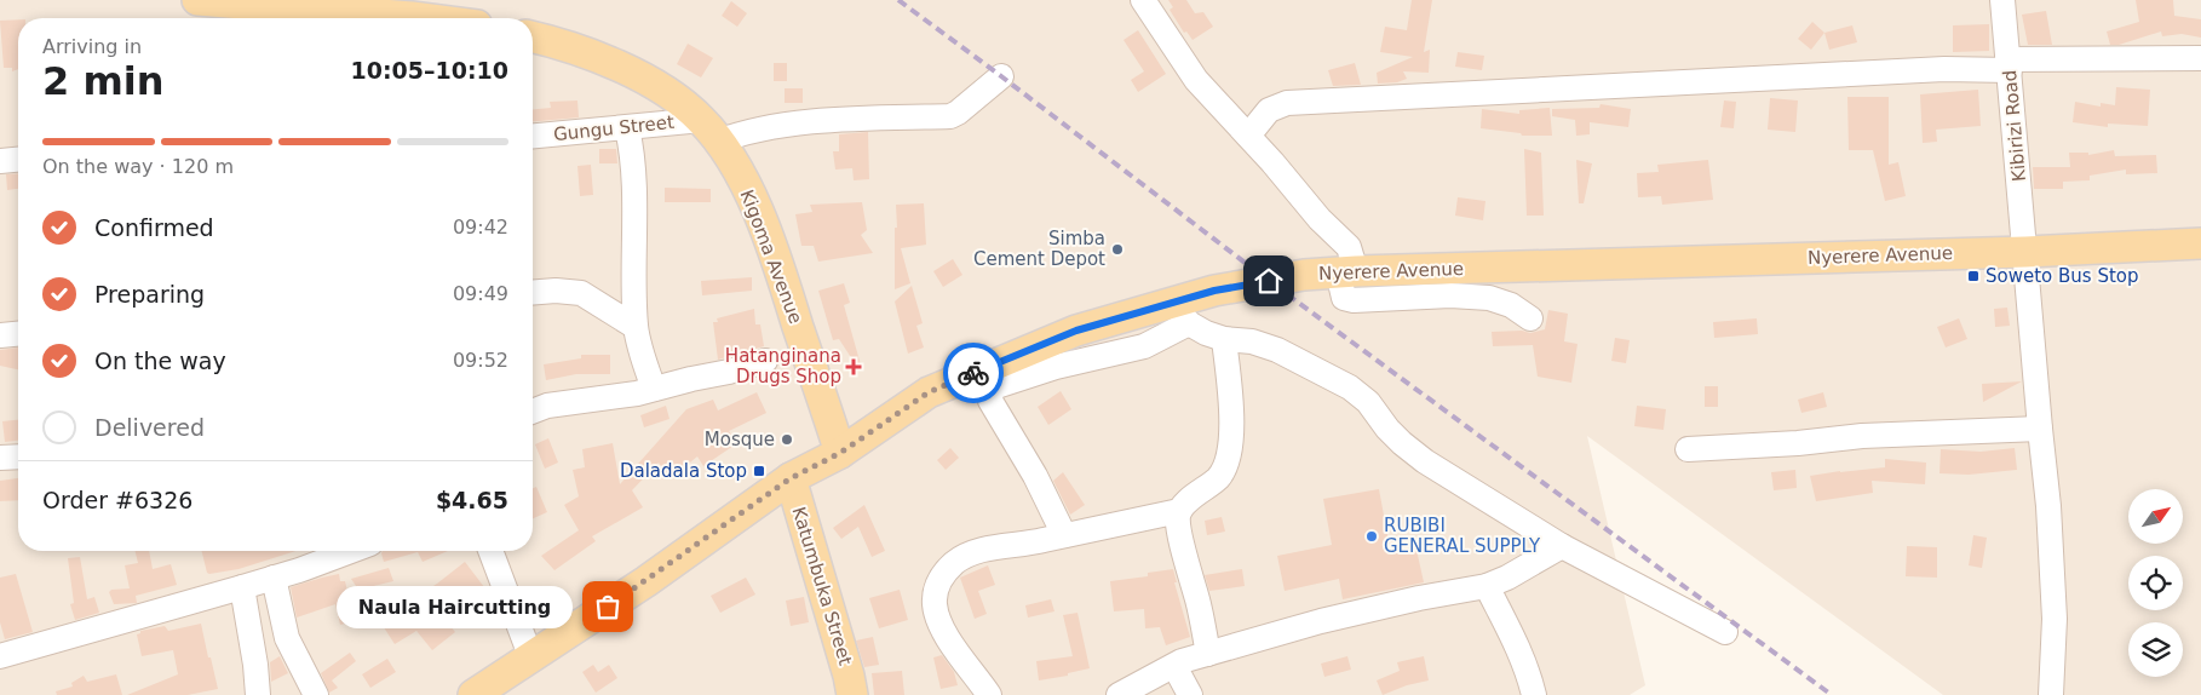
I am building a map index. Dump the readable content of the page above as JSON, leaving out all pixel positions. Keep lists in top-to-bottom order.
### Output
{
  "streets": {
    "main road": ["Nyerere Avenue", "Kigoma Avenue", "Katumbuka Street"],
    "street": ["Kibirizi Road", "Gungu Street"]
  },
  "crossings": [
    ["Kibirizi Road", "Nyerere Avenue"],
    ["Gungu Street", "Kigoma Avenue"],
    ["Nyerere Avenue", "Kigoma Avenue"],
    ["Nyerere Avenue", "Katumbuka Street"]
  ],
  "places": {
    "other": [
      "Simba Cement Depot",
      "Mosque",
      "RUBIBI GENERAL SUPPLY",
      "Naula Haircutting"
    ],
    "transit": ["Soweto Bus Stop", "Daladala Stop"],
    "health": ["Hatanginana Drugs Shop"]
  },
  "north": "top right",
  "page": {
    "heading": ["2 min", "Arriving in", "10:05–10:10"],
    "panel": ["Order #6326", "$4.65"],
    "bar": "On the way · 120 m",
    "list": [
      ["Confirmed", "09:42"],
      ["Preparing", "09:49"],
      ["On the way", "09:52"],
      "Delivered"
    ],
    "bubble": "Naula Haircutting"
  }
}
